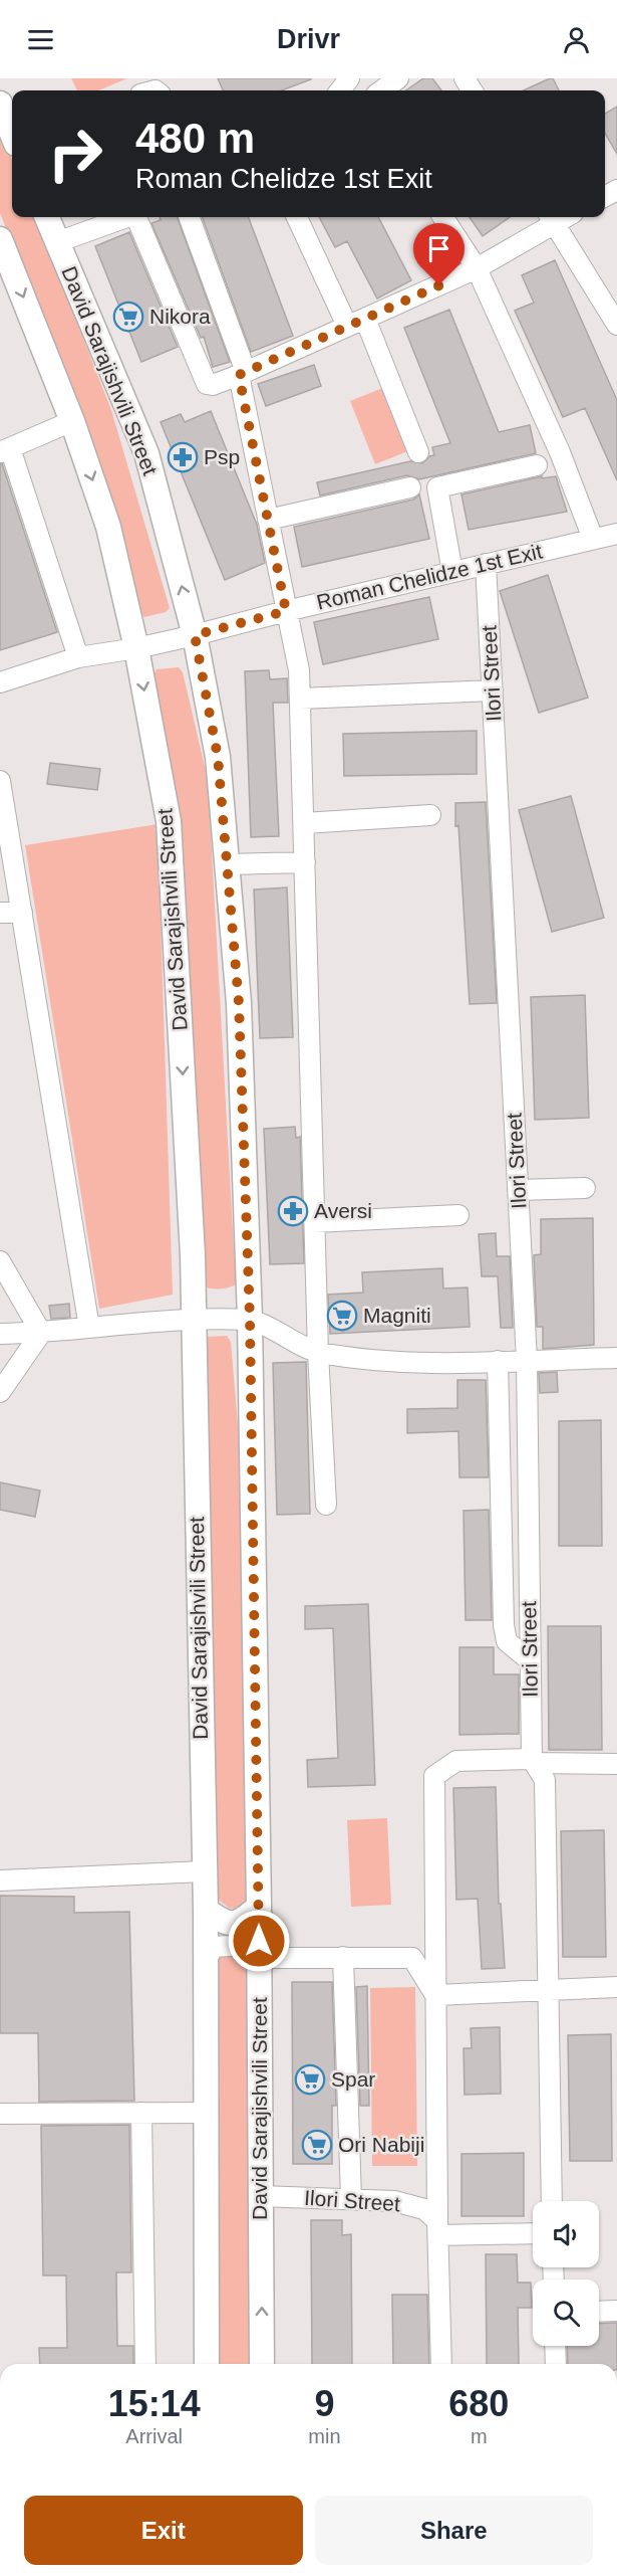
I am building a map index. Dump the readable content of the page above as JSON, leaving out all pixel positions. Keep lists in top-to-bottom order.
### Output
{
  "streets": {
    "main road": ["David Sarajishvili Street"],
    "street": ["Roman Chelidze 1st Exit", "Ilori Street"]
  },
  "crossings": [
    ["David Sarajishvili Street", "Roman Chelidze 1st Exit"],
    ["David Sarajishvili Street", "Ilori Street"],
    ["Roman Chelidze 1st Exit", "Ilori Street"]
  ],
  "places": {
    "supermarket": [
      "Nikora",
      "Magniti",
      "Spar",
      "Ori Nabiji"
    ],
    "pharmacy": ["Psp", "Aversi"]
  },
  "page": {
    "header": "Drivr",
    "turn": ["480 m", "Roman Chelidze 1st Exit"],
    "eta": [
      "15:14",
      "Arrival",
      "9",
      "min",
      "680",
      "m"
    ],
    "buttons": ["Exit", "Share"]
  }
}
